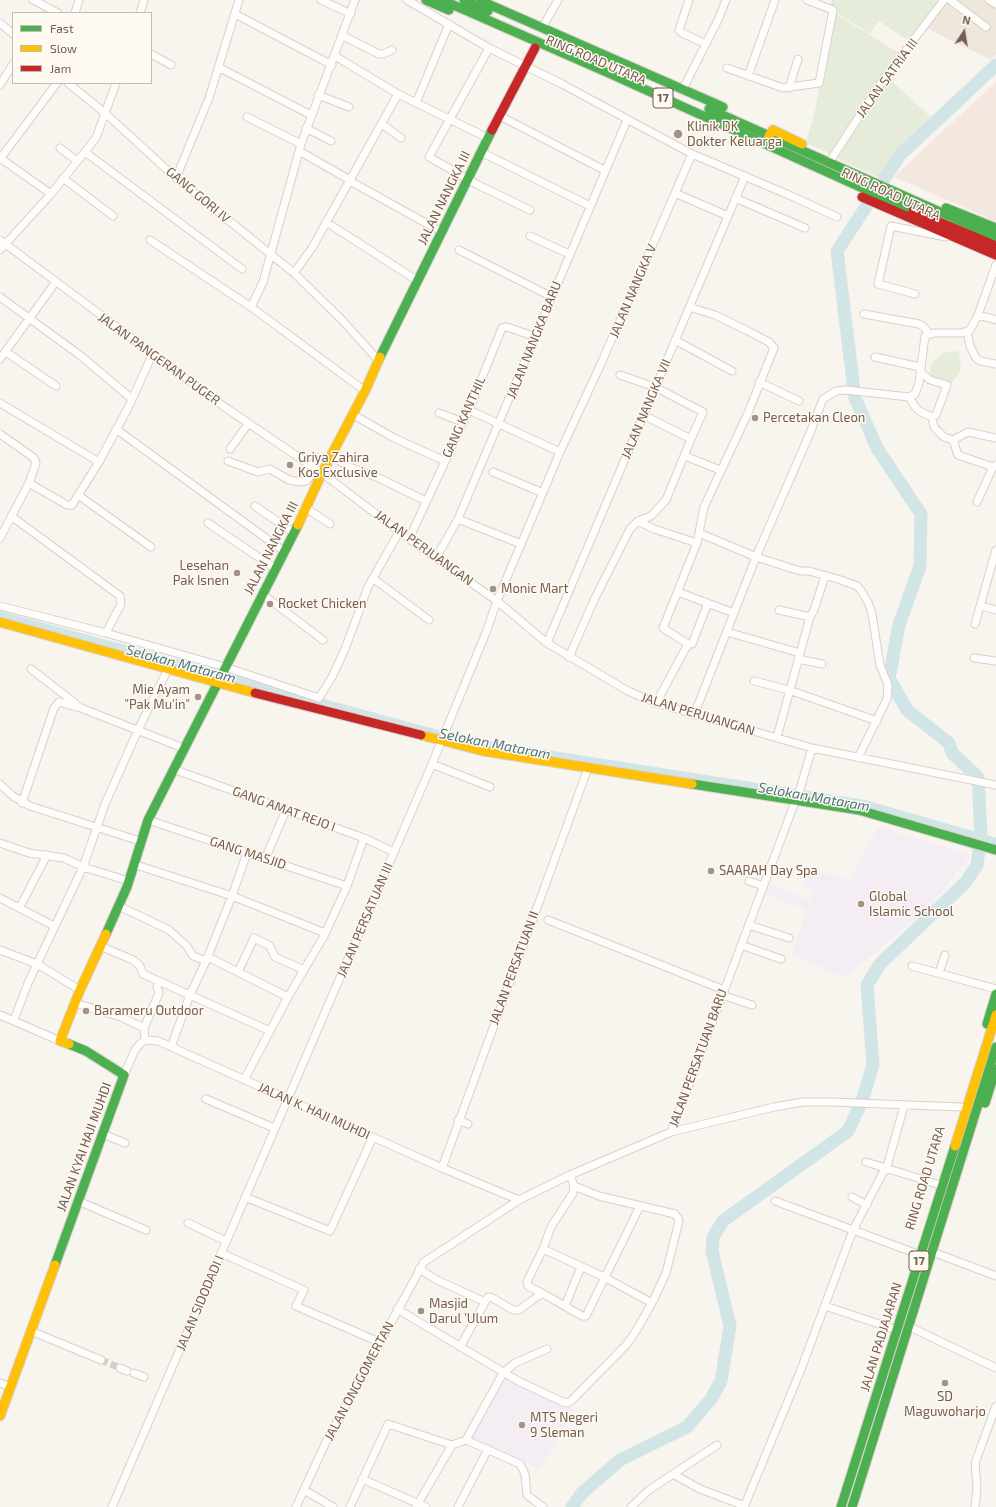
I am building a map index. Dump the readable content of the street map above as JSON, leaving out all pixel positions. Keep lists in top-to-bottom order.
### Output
{
  "streets": {
    "main road": [
      "RING ROAD UTARA",
      "17",
      "JALAN NANGKA III",
      "JALAN KYAI HAJI MUHDI",
      "JALAN PADJAJARAN"
    ],
    "street": [
      "JALAN SATRIA III",
      "GANG GORI IV",
      "JALAN NANGKA V",
      "JALAN NANGKA BARU",
      "JALAN PANGERAN PUGER",
      "JALAN NANGKA VII",
      "GANG KANTHIL",
      "JALAN PERJUANGAN",
      "GANG AMAT REJO I",
      "GANG MASJID",
      "JALAN PERSATUAN III",
      "JALAN PERSATUAN II",
      "JALAN PERSATUAN BARU",
      "JALAN K. HAJI MUHDI",
      "JALAN SIDODADI I",
      "JALAN ONGGOMERTAN"
    ]
  },
  "crossings": [
    ["RING ROAD UTARA", "JALAN SATRIA III"],
    ["RING ROAD UTARA", "17"],
    ["RING ROAD UTARA", "JALAN NANGKA III"],
    ["RING ROAD UTARA", "JALAN PADJAJARAN"],
    ["JALAN NANGKA III", "JALAN PANGERAN PUGER"],
    ["JALAN NANGKA III", "JALAN PERJUANGAN"],
    ["JALAN NANGKA V", "JALAN PERJUANGAN"],
    ["JALAN NANGKA BARU", "GANG KANTHIL"],
    ["JALAN NANGKA BARU", "JALAN PERJUANGAN"],
    ["JALAN PANGERAN PUGER", "JALAN PERJUANGAN"],
    ["JALAN NANGKA VII", "JALAN PERJUANGAN"],
    ["GANG KANTHIL", "JALAN PERJUANGAN"],
    ["JALAN PERJUANGAN", "JALAN PERSATUAN BARU"],
    ["GANG AMAT REJO I", "JALAN PERSATUAN III"],
    ["JALAN PERSATUAN III", "JALAN K. HAJI MUHDI"],
    ["JALAN PERSATUAN III", "JALAN SIDODADI I"],
    ["JALAN PERSATUAN II", "JALAN K. HAJI MUHDI"],
    ["JALAN PERSATUAN BARU", "JALAN K. HAJI MUHDI"],
    ["JALAN PERSATUAN BARU", "JALAN ONGGOMERTAN"],
    ["JALAN K. HAJI MUHDI", "JALAN SIDODADI I"]
  ],
  "water": ["Selokan Mataram"],
  "places": [
    "Klinik DK Dokter Keluarga",
    "Percetakan Cleon",
    "Griya Zahira Kos Exclusive",
    "Lesehan Pak Isnen",
    "Monic Mart",
    "Rocket Chicken",
    "Mie Ayam \"Pak Mu'in\"",
    "SAARAH Day Spa",
    "Global Islamic School",
    "Barameru Outdoor",
    "Masjid Darul 'Ulum",
    "SD Maguwoharjo",
    "MTS Negeri 9 Sleman"
  ],
  "legend": ["Fast", "Slow", "Jam"],
  "north": "top"
}
